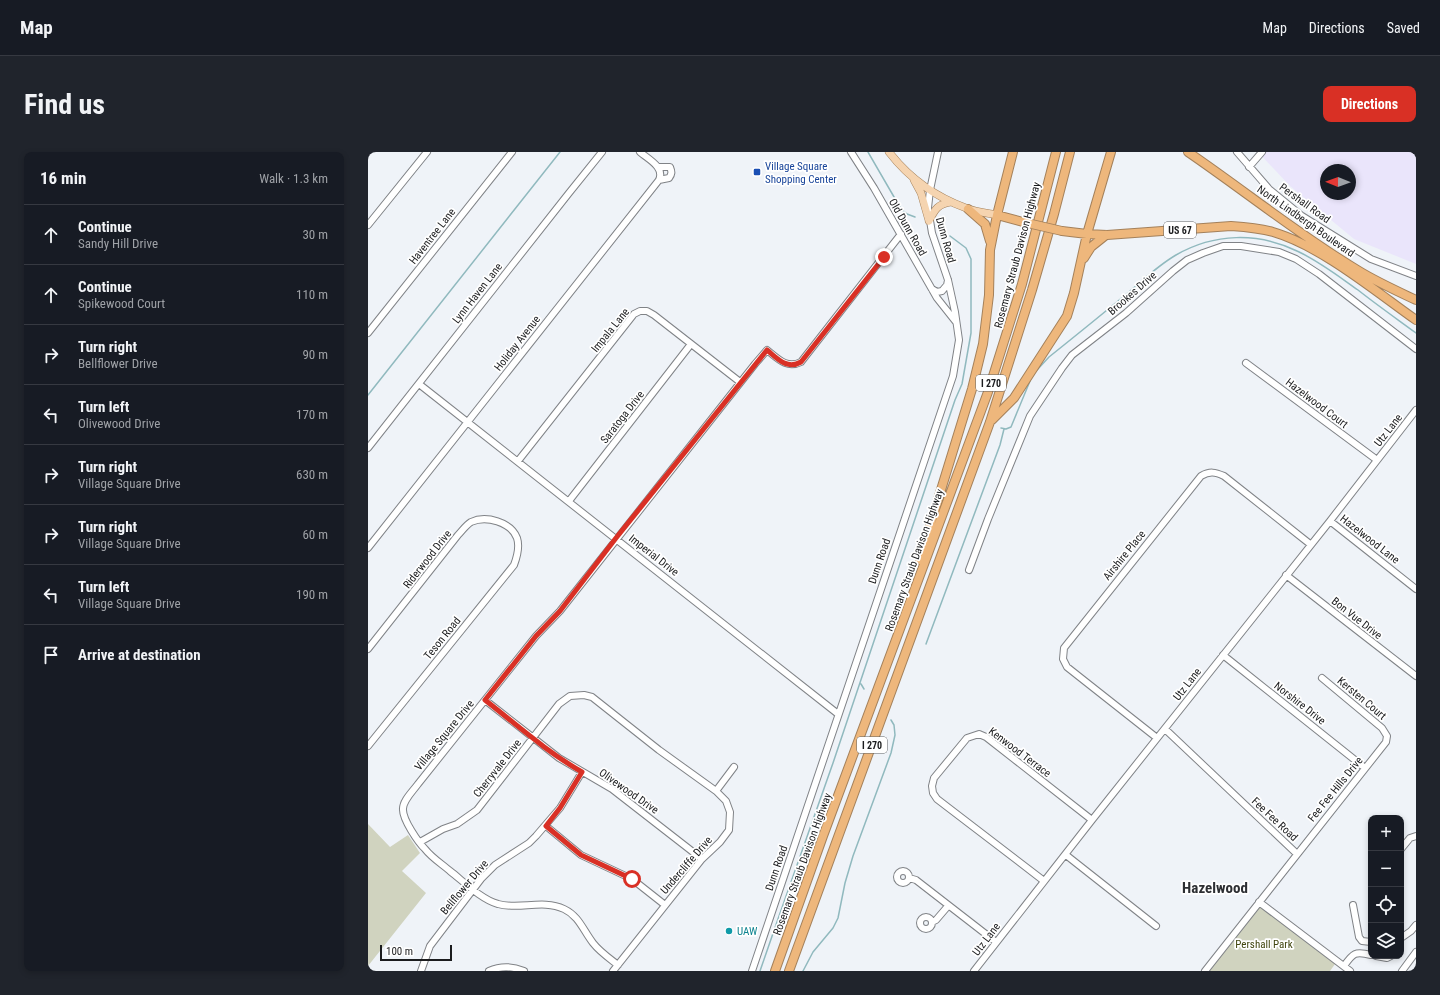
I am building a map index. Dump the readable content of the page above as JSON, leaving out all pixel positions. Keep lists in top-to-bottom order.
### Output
{
  "streets": {
    "highway": [
      "North Lindbergh Boulevard",
      "US 67",
      "Rosemary Straub Davison Highway",
      "I 270"
    ],
    "street": [
      "Pershall Road",
      "Old Dunn Road",
      "Haventree Lane",
      "Dunn Road",
      "Lynn Haven Lane",
      "Brookes Drive",
      "Impala Lane",
      "Holiday Avenue",
      "Hazelwood Court",
      "Saratoga Drive",
      "Utz Lane",
      "Hazelwood Lane",
      "Imperial Drive",
      "Airshire Place",
      "Riderwood Drive",
      "Bon Vue Drive",
      "Teson Road",
      "Kersten Court",
      "Norshire Drive",
      "Village Square Drive",
      "Kenwood Terrace",
      "Cherryvale Drive",
      "Fee Fee Hills Drive",
      "Olivewood Drive",
      "Fee Fee Road",
      "Undercliffe Drive",
      "Bellflower Drive"
    ]
  },
  "crossings": [
    ["North Lindbergh Boulevard", "Dunn Road"],
    ["Old Dunn Road", "Dunn Road"],
    ["Old Dunn Road", "Village Square Drive"],
    ["Dunn Road", "Imperial Drive"],
    ["Lynn Haven Lane", "Imperial Drive"],
    ["Impala Lane", "Saratoga Drive"],
    ["Impala Lane", "Imperial Drive"],
    ["Impala Lane", "Village Square Drive"],
    ["Holiday Avenue", "Imperial Drive"],
    ["Hazelwood Court", "Utz Lane"],
    ["Saratoga Drive", "Imperial Drive"],
    ["Utz Lane", "Hazelwood Lane"],
    ["Utz Lane", "Airshire Place"],
    ["Utz Lane", "Bon Vue Drive"],
    ["Utz Lane", "Norshire Drive"],
    ["Utz Lane", "Kenwood Terrace"],
    ["Utz Lane", "Fee Fee Road"],
    ["Imperial Drive", "Village Square Drive"],
    ["Riderwood Drive", "Teson Road"],
    ["Kersten Court", "Fee Fee Hills Drive"],
    ["Norshire Drive", "Fee Fee Hills Drive"],
    ["Village Square Drive", "Cherryvale Drive"],
    ["Village Square Drive", "Olivewood Drive"],
    ["Village Square Drive", "Undercliffe Drive"],
    ["Village Square Drive", "Bellflower Drive"],
    ["Cherryvale Drive", "Olivewood Drive"],
    ["Cherryvale Drive", "Undercliffe Drive"],
    ["Fee Fee Hills Drive", "Fee Fee Road"],
    ["Olivewood Drive", "Undercliffe Drive"],
    ["Olivewood Drive", "Bellflower Drive"]
  ],
  "districts": ["Hazelwood"],
  "parks": ["Pershall Park"],
  "places": {
    "transit": ["Village Square Shopping Center"],
    "other": ["UAW"]
  },
  "scale_bar": "100 m",
  "north": "left",
  "page": {
    "header": "Map",
    "nav": ["Map", "Directions", "Saved"],
    "buttons": "Directions",
    "title": "Find us",
    "heading": ["16 min", "Walk · 1.3 km"],
    "list": [
      ["Continue", "Sandy Hill Drive", "30 m"],
      ["Continue", "Spikewood Court", "110 m"],
      ["Turn right", "Bellflower Drive", "90 m"],
      ["Turn left", "Olivewood Drive", "170 m"],
      ["Turn right", "Village Square Drive", "630 m"],
      ["Turn right", "Village Square Drive", "60 m"],
      ["Turn left", "Village Square Drive", "190 m"],
      "Arrive at destination"
    ],
    "map_buttons": ["+", "−"],
    "scale": "100 m"
  }
}
